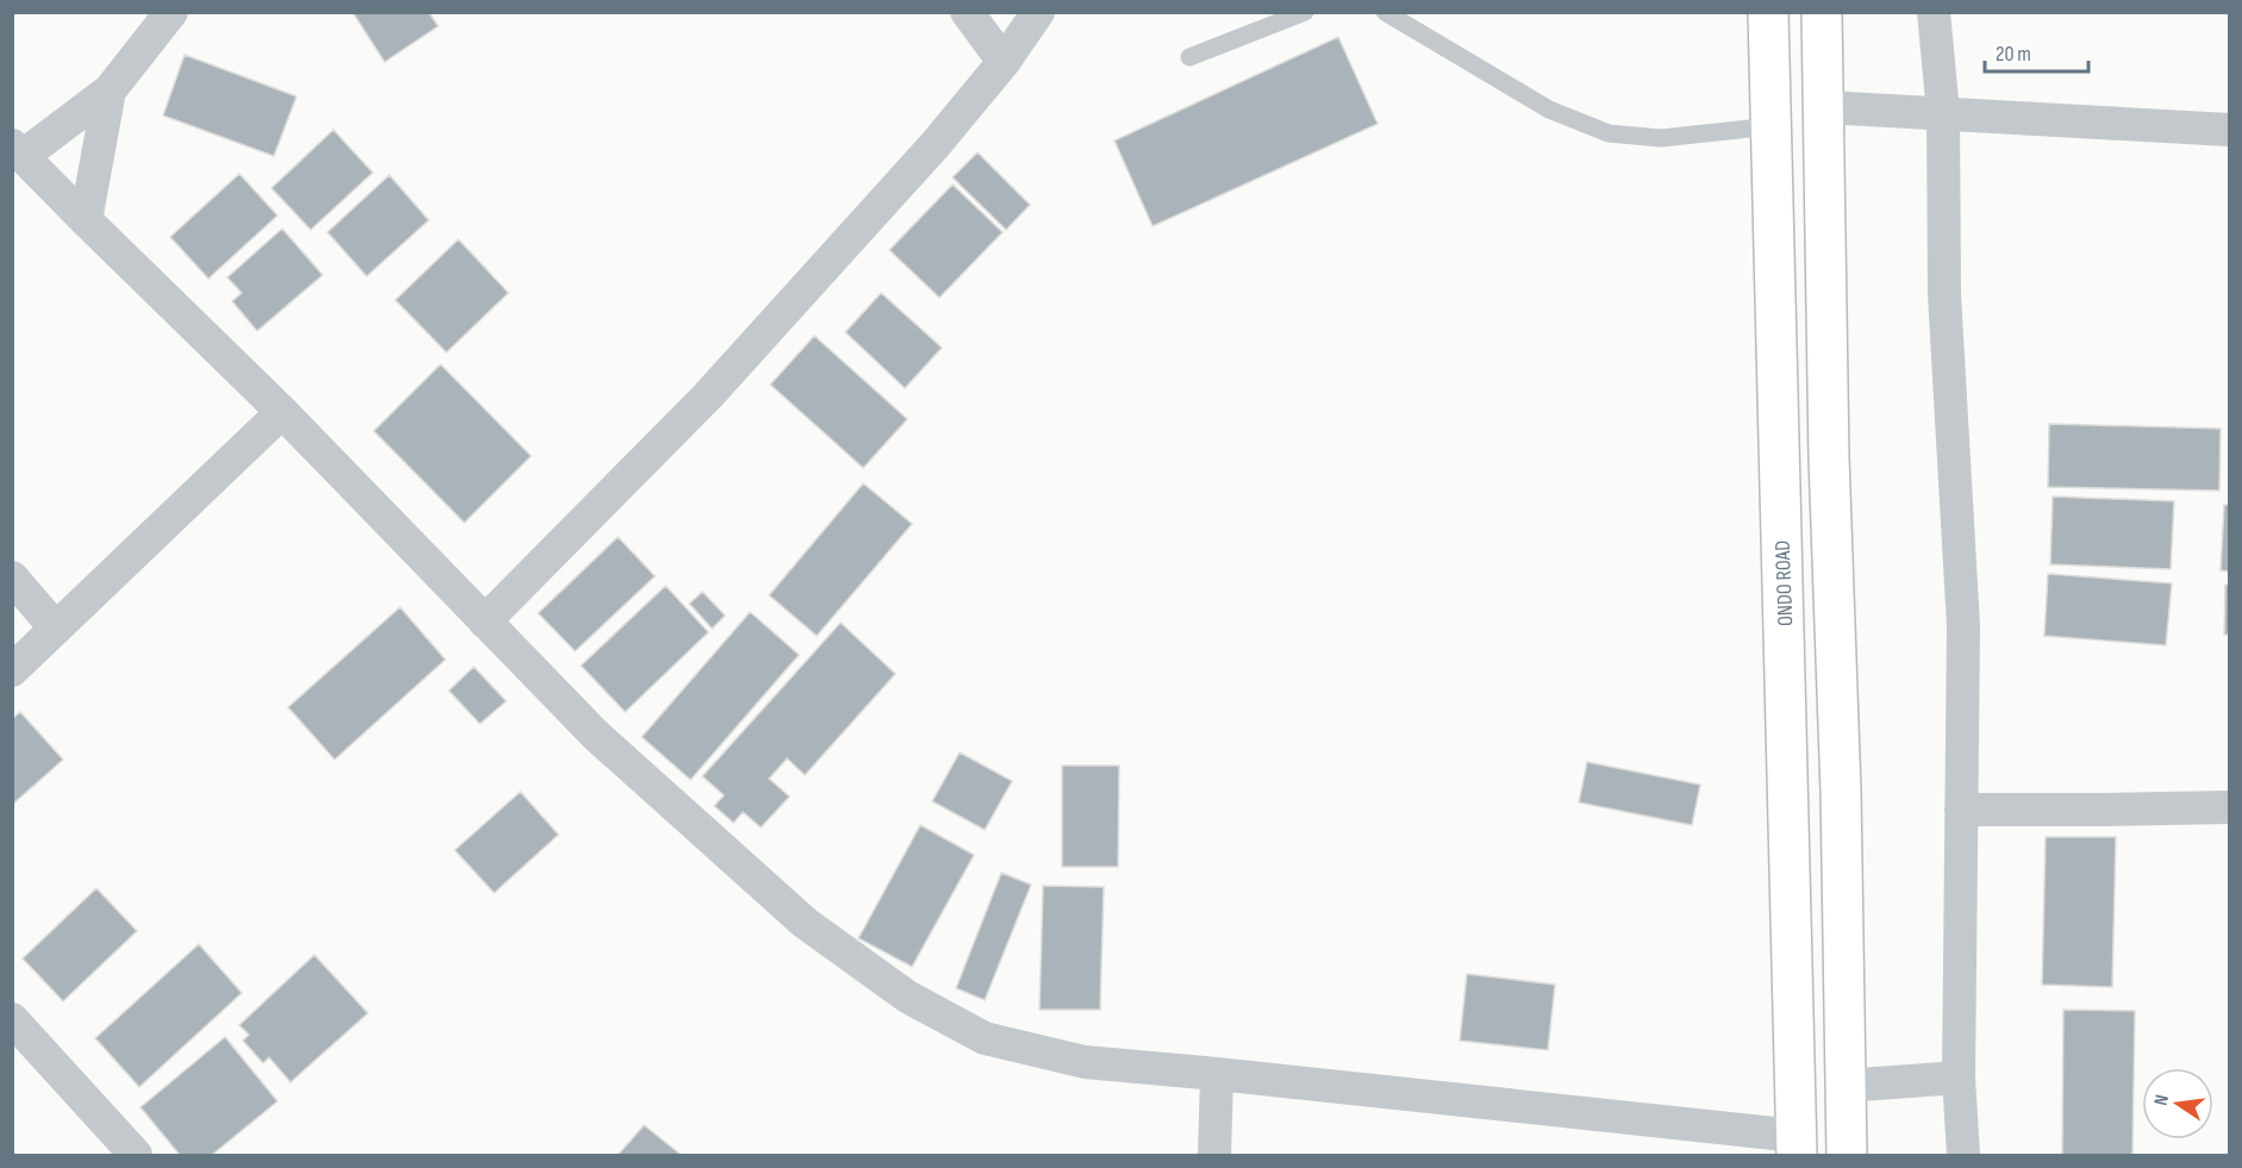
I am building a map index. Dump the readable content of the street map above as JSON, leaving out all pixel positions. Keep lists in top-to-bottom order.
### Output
{
  "streets": {
    "main road": ["ONDO ROAD"]
  },
  "scale_bar": "20 m",
  "north": "left"
}
